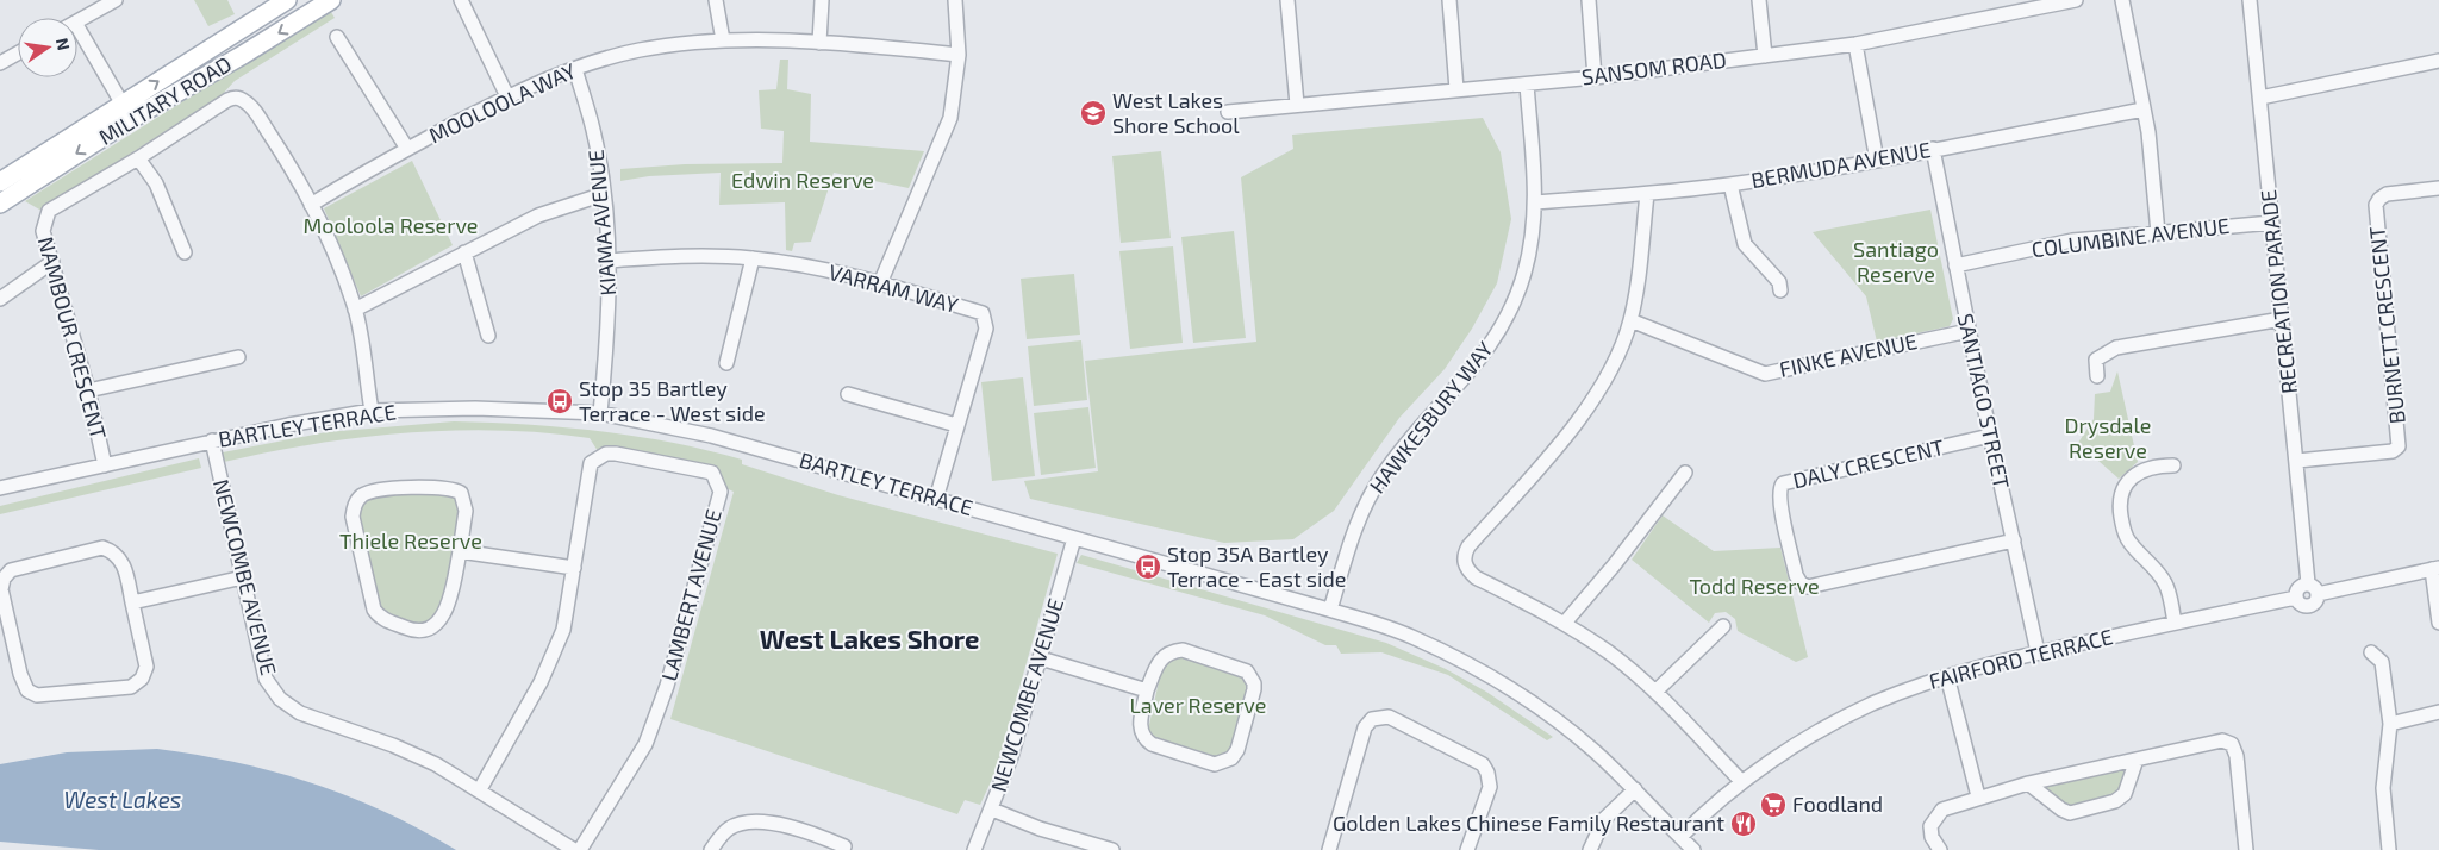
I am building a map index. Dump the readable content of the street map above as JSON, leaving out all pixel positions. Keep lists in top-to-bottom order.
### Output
{
  "streets": {
    "main road": ["MILITARY ROAD"],
    "street": [
      "SANSOM ROAD",
      "MOOLOOLA WAY",
      "BERMUDA AVENUE",
      "KIAMA AVENUE",
      "COLUMBINE AVENUE",
      "VARRAM WAY",
      "RECREATION PARADE",
      "BURNETT CRESCENT",
      "NAMBOUR CRESCENT",
      "FINKE AVENUE",
      "SANTIAGO STREET",
      "HAWKESBURY WAY",
      "BARTLEY TERRACE",
      "DALY CRESCENT",
      "NEWCOMBE AVENUE",
      "LAMBERT AVENUE",
      "FAIRFORD TERRACE"
    ]
  },
  "crossings": [
    ["SANSOM ROAD", "HAWKESBURY WAY"],
    ["MOOLOOLA WAY", "KIAMA AVENUE"],
    ["MOOLOOLA WAY", "NAMBOUR CRESCENT"],
    ["BERMUDA AVENUE", "SANTIAGO STREET"],
    ["BERMUDA AVENUE", "HAWKESBURY WAY"],
    ["KIAMA AVENUE", "VARRAM WAY"],
    ["KIAMA AVENUE", "BARTLEY TERRACE"],
    ["COLUMBINE AVENUE", "RECREATION PARADE"],
    ["COLUMBINE AVENUE", "SANTIAGO STREET"],
    ["VARRAM WAY", "BARTLEY TERRACE"],
    ["RECREATION PARADE", "BURNETT CRESCENT"],
    ["RECREATION PARADE", "FAIRFORD TERRACE"],
    ["NAMBOUR CRESCENT", "BARTLEY TERRACE"],
    ["FINKE AVENUE", "SANTIAGO STREET"],
    ["SANTIAGO STREET", "DALY CRESCENT"],
    ["SANTIAGO STREET", "FAIRFORD TERRACE"],
    ["HAWKESBURY WAY", "BARTLEY TERRACE"],
    ["BARTLEY TERRACE", "NEWCOMBE AVENUE"],
    ["BARTLEY TERRACE", "FAIRFORD TERRACE"],
    ["NEWCOMBE AVENUE", "LAMBERT AVENUE"]
  ],
  "districts": ["West Lakes Shore"],
  "water": ["West Lakes"],
  "parks": [
    "Edwin Reserve",
    "Mooloola Reserve",
    "Santiago Reserve",
    "Drysdale Reserve",
    "Thiele Reserve",
    "Todd Reserve",
    "Laver Reserve"
  ],
  "places": {
    "school or university": ["West Lakes Shore School"],
    "bus stop": ["Stop 35 Bartley Terrace - West side", "Stop 35A Bartley Terrace - East side"],
    "supermarket": ["Foodland"],
    "restaurant": ["Golden Lakes Chinese Family Restaurant"]
  },
  "north": "right"
}
